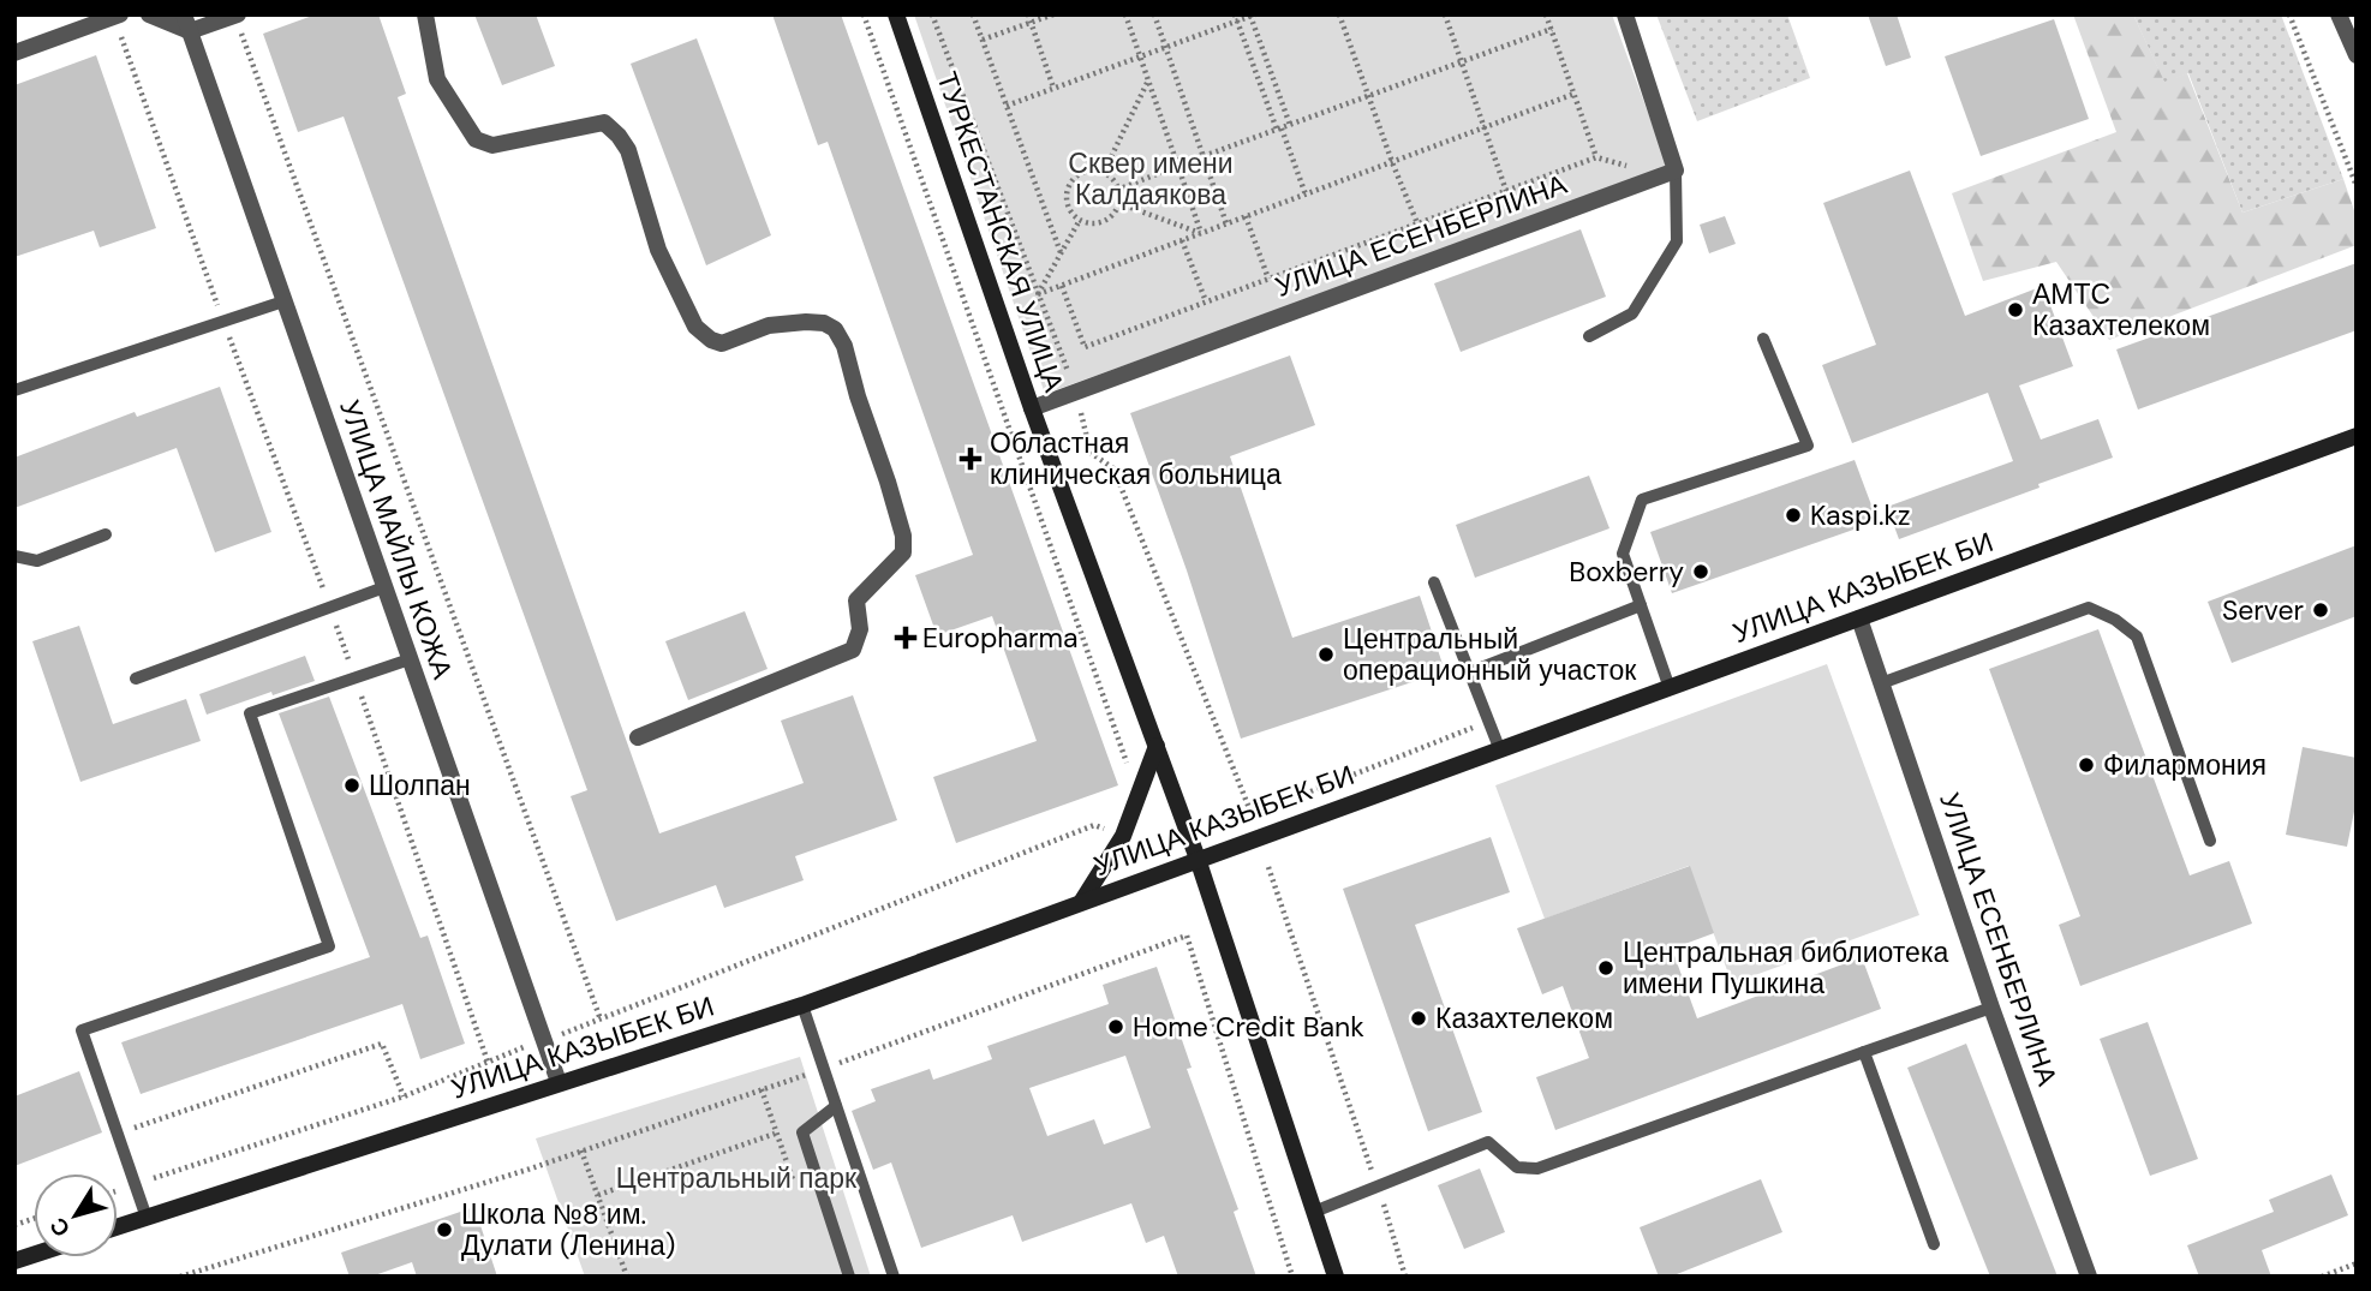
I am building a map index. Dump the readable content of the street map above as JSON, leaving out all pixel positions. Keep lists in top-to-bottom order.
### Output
{
  "streets": {
    "main road": ["ТУРКЕСТАНСКАЯ УЛИЦА", "УЛИЦА КАЗЫБЕК БИ"],
    "street": ["УЛИЦА ЕСЕНБЕРЛИНА", "УЛИЦА МАЙЛЫ КОЖА"]
  },
  "crossings": [
    ["ТУРКЕСТАНСКАЯ УЛИЦА", "УЛИЦА ЕСЕНБЕРЛИНА"],
    ["ТУРКЕСТАНСКАЯ УЛИЦА", "УЛИЦА КАЗЫБЕК БИ"],
    ["УЛИЦА ЕСЕНБЕРЛИНА", "УЛИЦА КАЗЫБЕК БИ"],
    ["УЛИЦА МАЙЛЫ КОЖА", "УЛИЦА КАЗЫБЕК БИ"]
  ],
  "parks": ["Сквер имени Калдаякова", "Центральный парк"],
  "places": {
    "other": [
      "АМТС Казахтелеком",
      "Kaspi.kz",
      "Boxberry",
      "Server",
      "Центральный операционный участок",
      "Филармония",
      "Шолпан",
      "Центральная библиотека имени Пушкина",
      "Казахтелеком",
      "Home Credit Bank",
      "Школа №8 им. Дулати (Ленина)"
    ],
    "health": ["Областная клиническая больница", "Europharma"]
  },
  "north": "bottom left"
}
